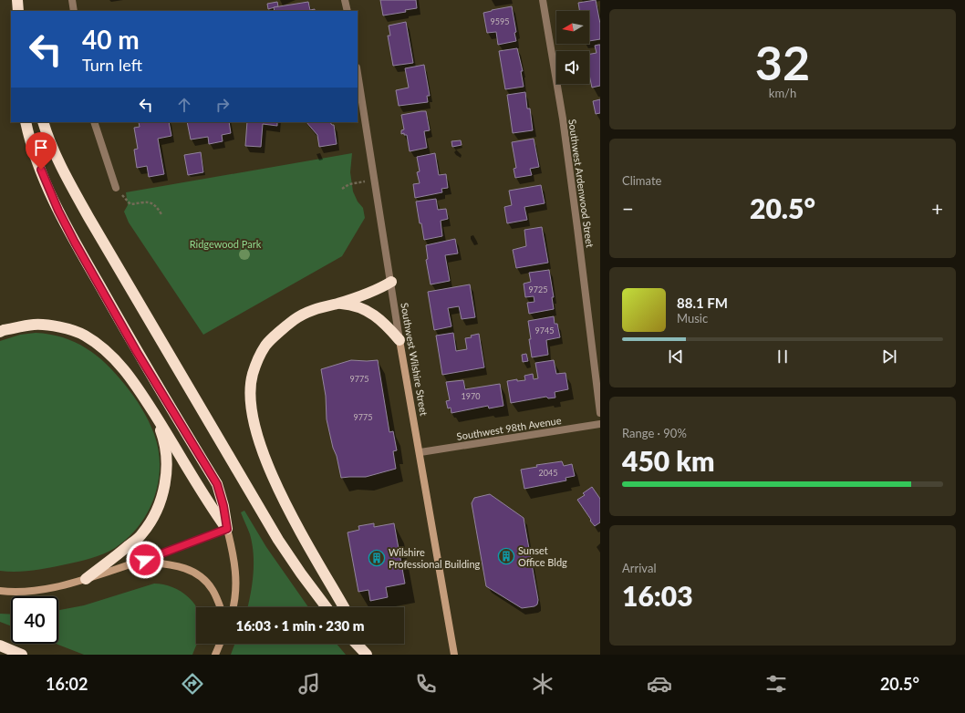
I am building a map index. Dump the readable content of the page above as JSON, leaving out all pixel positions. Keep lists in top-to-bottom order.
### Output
{
  "streets": {
    "street": ["Southwest Ardenwood Street", "Southwest Wilshire Street", "Southwest 98th Avenue"]
  },
  "crossings": [
    ["Southwest Wilshire Street", "Southwest 98th Avenue"]
  ],
  "parks": ["Ridgewood Park"],
  "places": {
    "building": ["Sunset Office Bldg", "Wilshire Professional Building"]
  },
  "house_numbers": [
    "9595",
    "9725",
    "9745",
    "9775",
    "1970",
    "9775",
    "2045"
  ],
  "north": "left",
  "page": {
    "tile": [
      ["32", "km/h"],
      "Climate",
      ["Range · 90%", "450 km"],
      ["Arrival", "16:03"]
    ],
    "turn": ["40 m", "Turn left"],
    "heat": ["−", "20.5°", "+"],
    "song": ["88.1 FM", "Music"],
    "limit": "40",
    "trip": "16:03 · 1 min · 230 m",
    "tabs": ["16:02", "20.5°"]
  }
}
